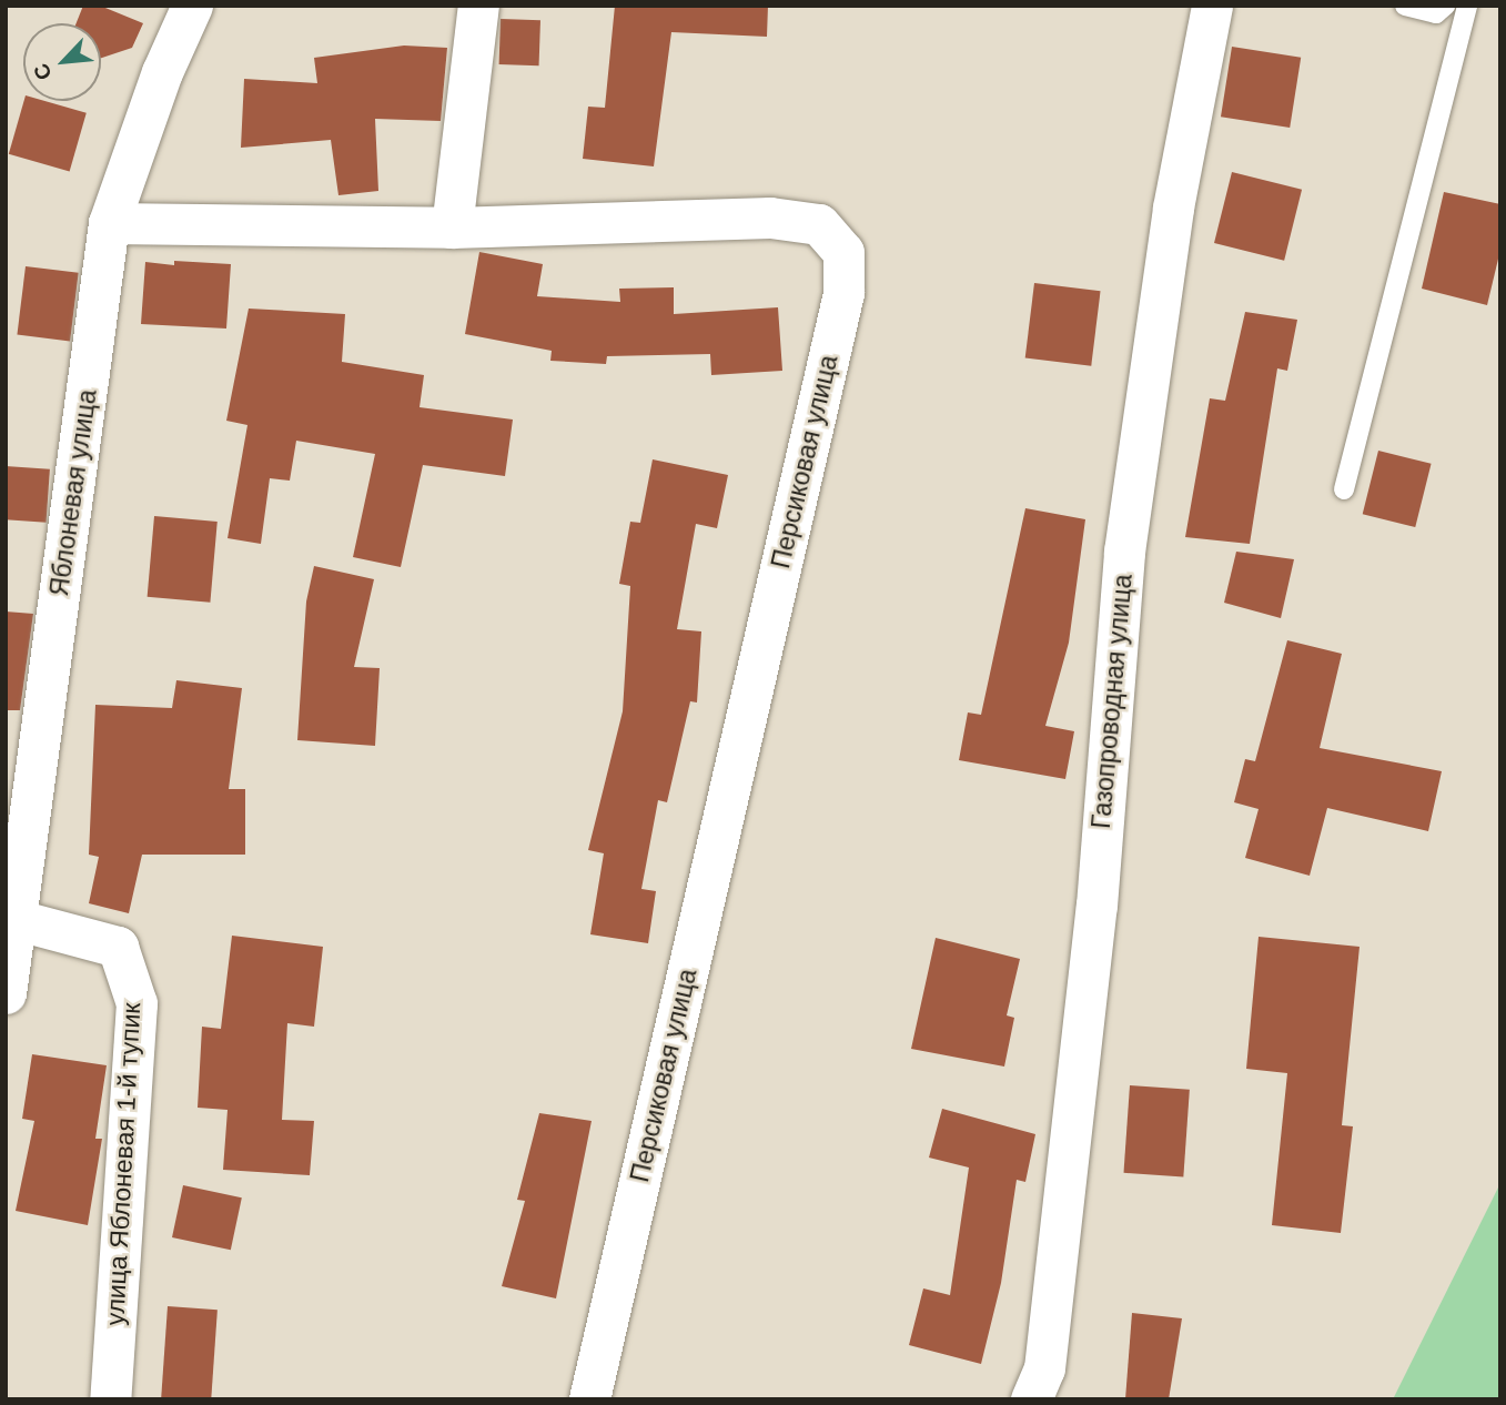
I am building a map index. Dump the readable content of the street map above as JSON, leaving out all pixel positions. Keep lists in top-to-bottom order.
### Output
{
  "streets": {
    "street": [
      "Персиковая улица",
      "Яблоневая улица",
      "Газопроводная улица",
      "улица Яблоневая 1-й тупик"
    ]
  },
  "crossings": [
    ["Персиковая улица", "Яблоневая улица"],
    ["Яблоневая улица", "улица Яблоневая 1-й тупик"]
  ],
  "north": "bottom left"
}
